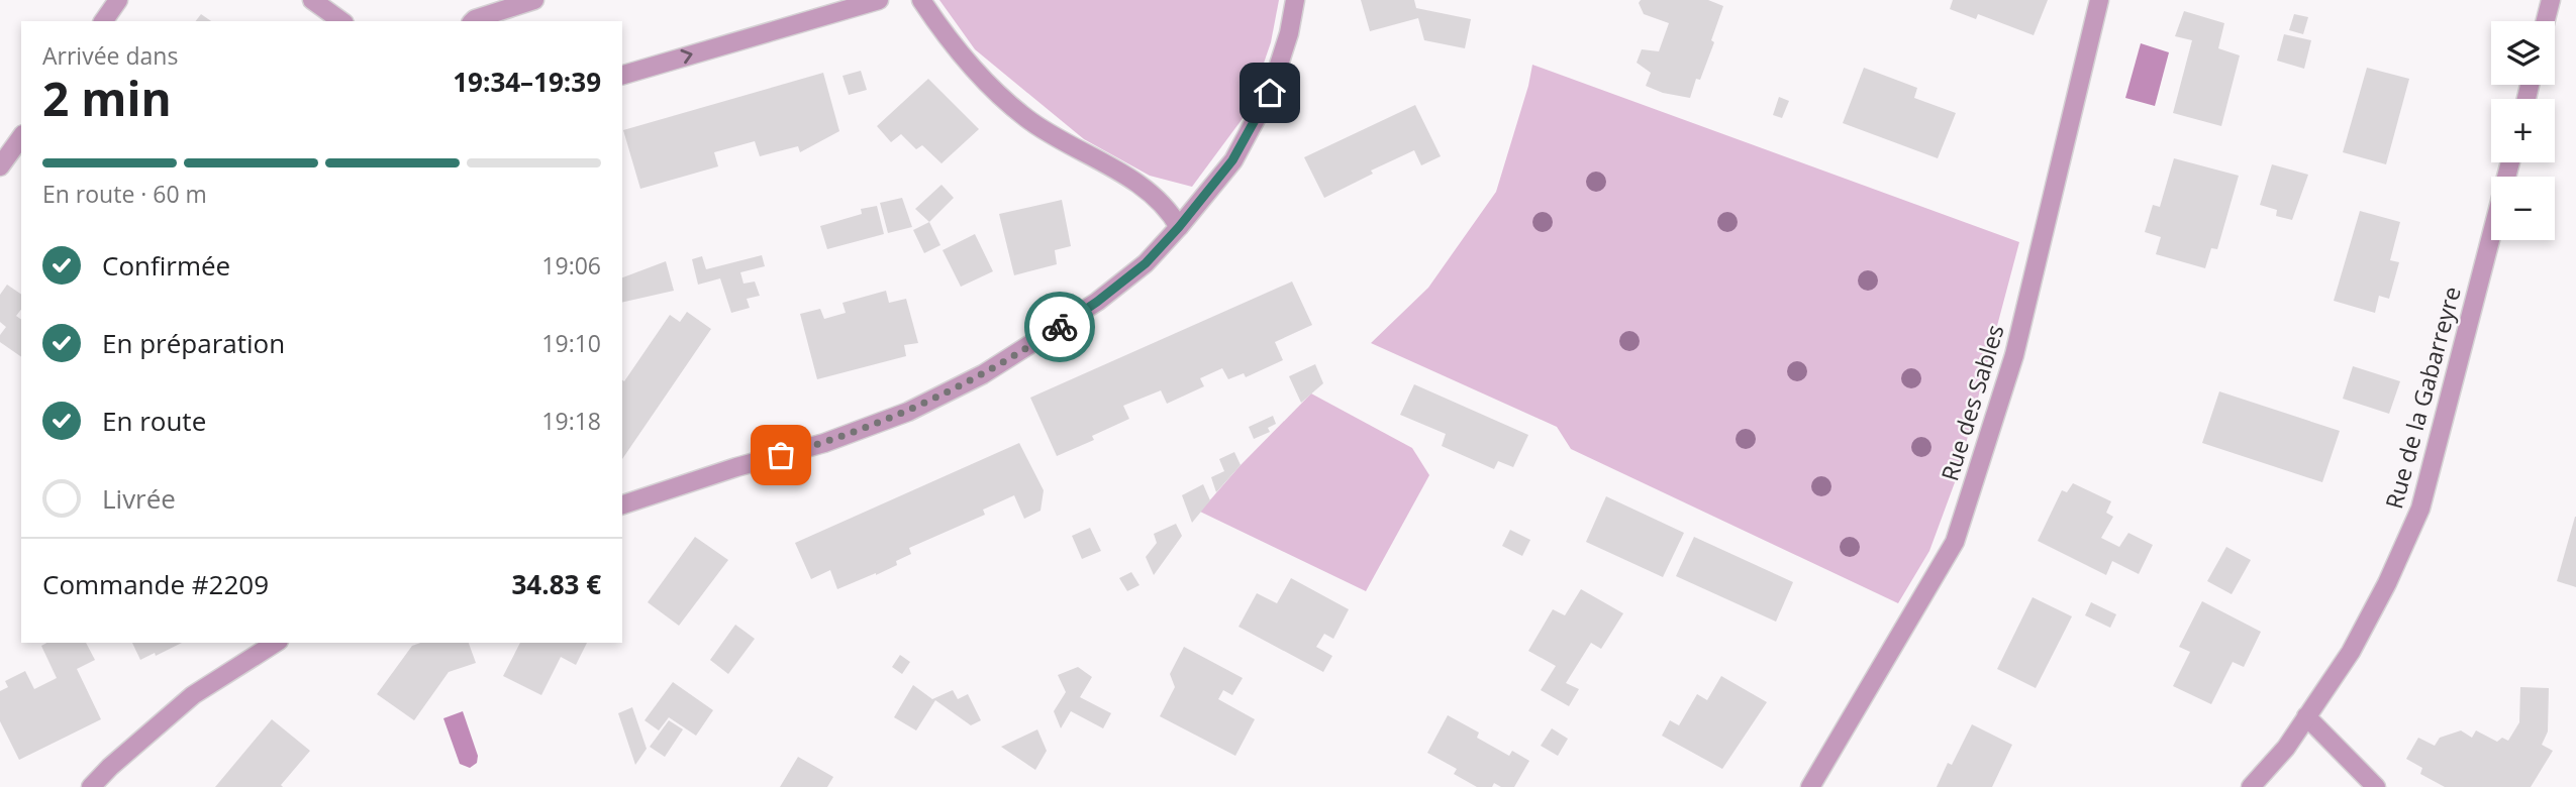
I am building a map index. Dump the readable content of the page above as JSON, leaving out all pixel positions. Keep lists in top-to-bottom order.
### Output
{
  "streets": {
    "street": ["Rue de la Gabarreyre", "Rue des Sables"]
  },
  "page": {
    "map_buttons": ["+", "−"],
    "heading": ["2 min", "Arrivée dans", "19:34–19:39"],
    "panel": ["Commande #2209", "34.83 €"],
    "bar": "En route · 60 m",
    "list": [
      ["Confirmée", "19:06"],
      ["En préparation", "19:10"],
      ["En route", "19:18"],
      "Livrée"
    ]
  }
}
